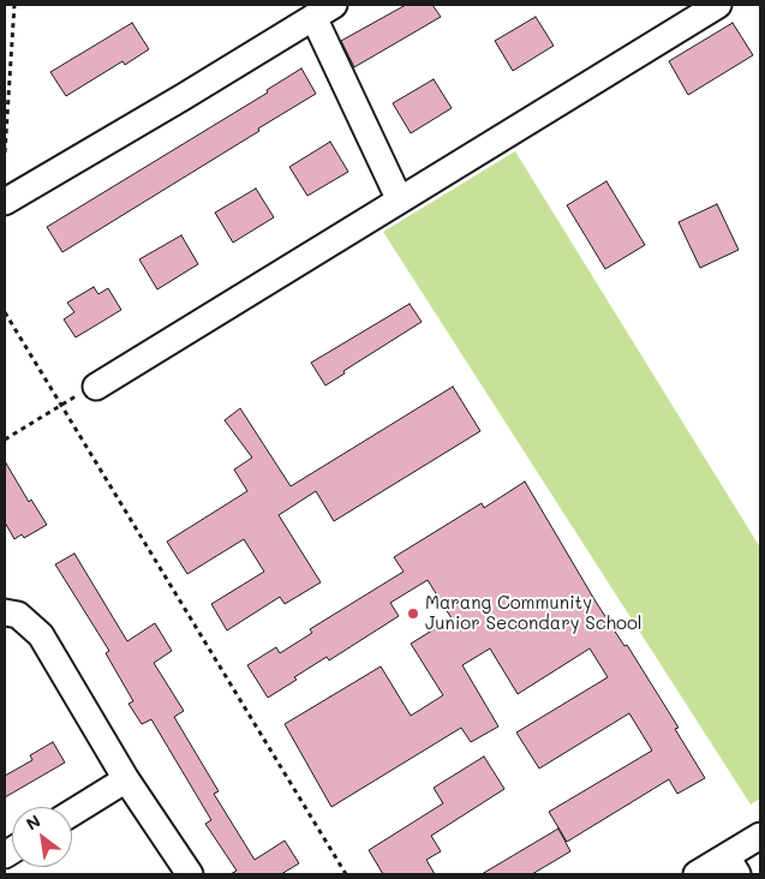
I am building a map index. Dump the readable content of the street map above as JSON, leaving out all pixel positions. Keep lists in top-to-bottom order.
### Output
{
  "places": ["Marang Community Junior Secondary School"],
  "north": "top left"
}
